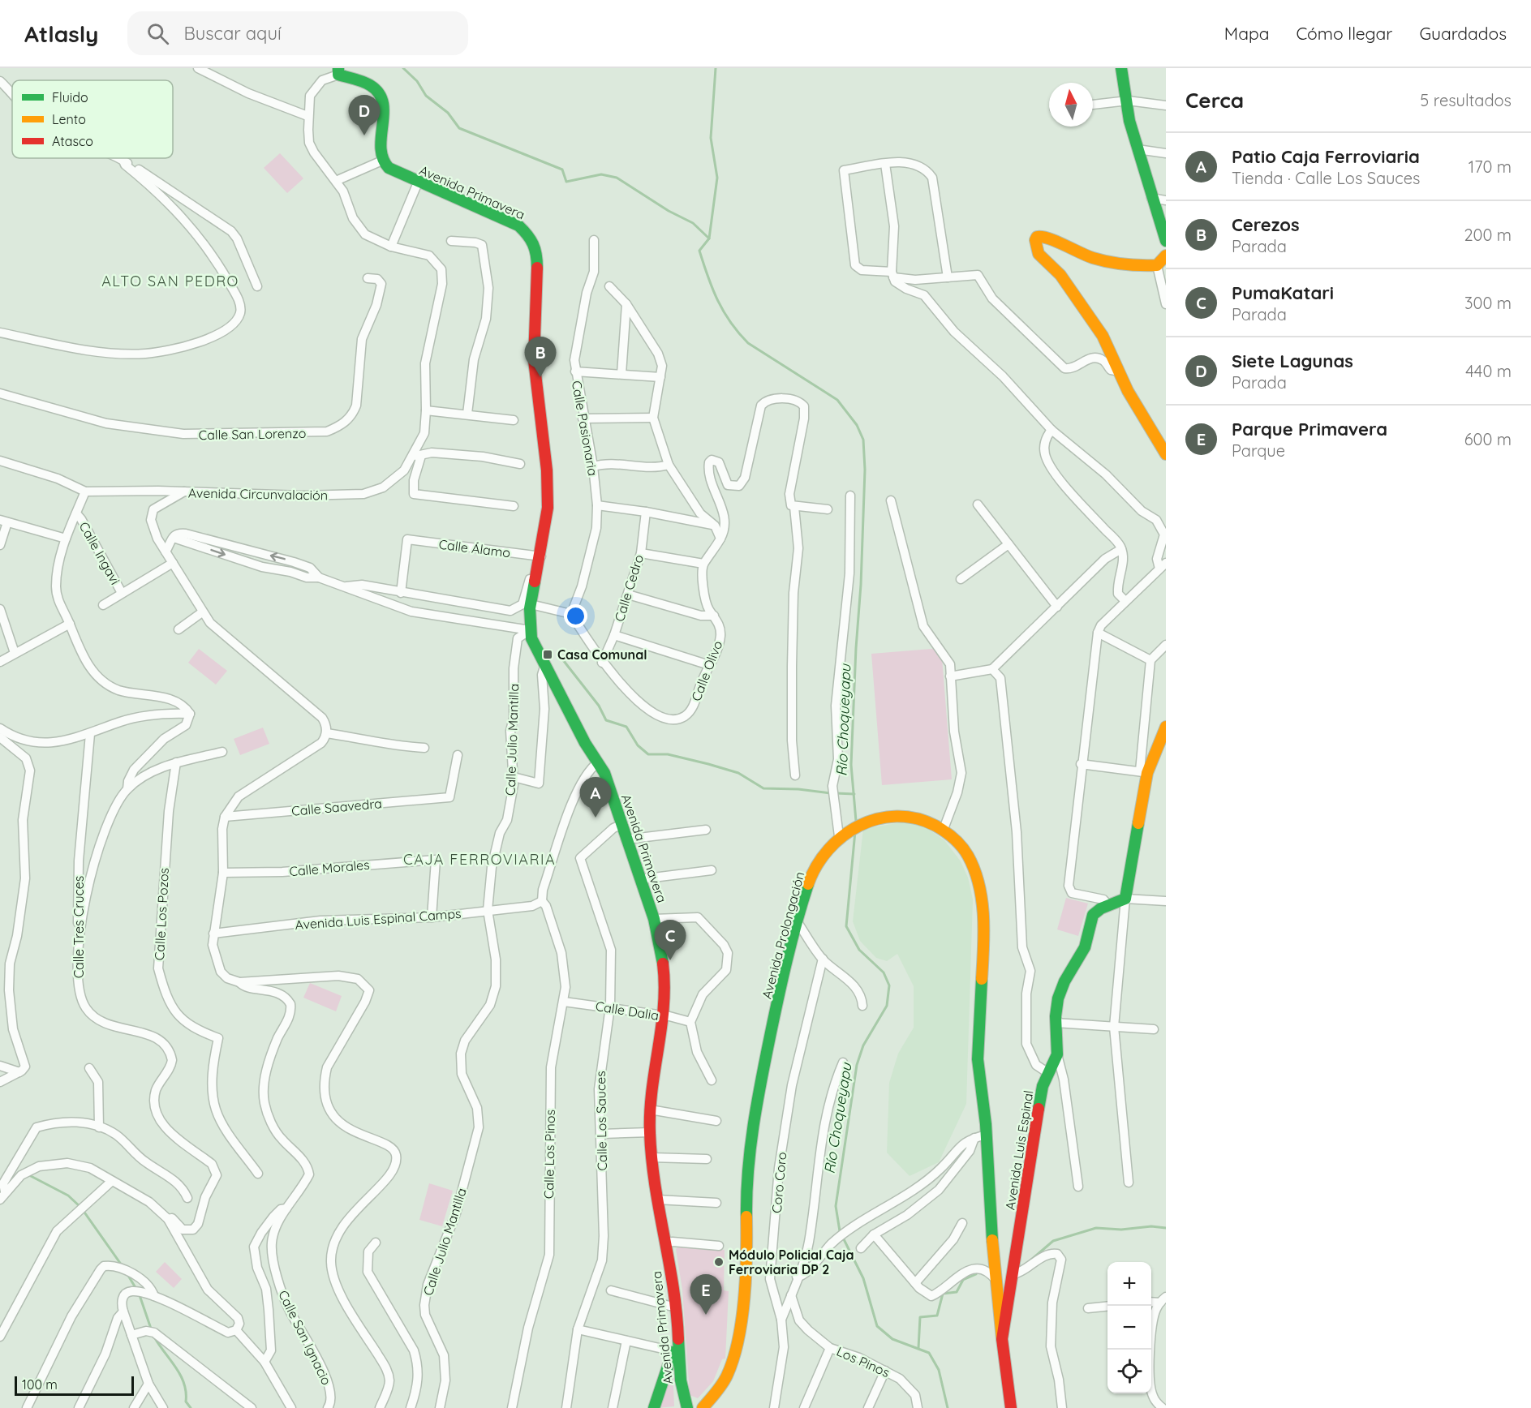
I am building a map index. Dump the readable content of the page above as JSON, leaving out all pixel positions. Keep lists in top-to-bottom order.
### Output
{
  "streets": {
    "street": [
      "Avenida Primavera",
      "Calle Pasionaria",
      "Calle San Lorenzo",
      "Avenida Circunvalación",
      "Calle Álamo",
      "Calle Ingavi",
      "Calle Cedro",
      "Calle Olivo",
      "Calle Julio Mantilla",
      "Calle Saavedra",
      "Calle Morales",
      "Calle Los Pozos",
      "Avenida Luis Espinal Camps",
      "Calle Tres Cruces",
      "Avenida Prolongación",
      "Calle Dalia",
      "Calle Los Sauces",
      "Avenida Luis Espinal",
      "Calle Los Pinos",
      "Coro Coro",
      "Calle San Ignacio",
      "Los Pinos"
    ]
  },
  "crossings": [
    ["Avenida Primavera", "Avenida Circunvalación"],
    ["Avenida Primavera", "Calle Álamo"],
    ["Avenida Primavera", "Calle Julio Mantilla"],
    ["Avenida Primavera", "Calle Dalia"],
    ["Avenida Primavera", "Calle Los Sauces"],
    ["Calle Cedro", "Calle Olivo"],
    ["Calle Julio Mantilla", "Avenida Luis Espinal Camps"],
    ["Calle Morales", "Avenida Luis Espinal Camps"],
    ["Avenida Luis Espinal Camps", "Calle Los Pinos"],
    ["Avenida Prolongación", "Avenida Luis Espinal"],
    ["Calle Dalia", "Calle Los Sauces"],
    ["Calle Dalia", "Calle Los Pinos"]
  ],
  "districts": ["ALTO SAN PEDRO", "CAJA FERROVIARIA"],
  "water": ["Río Choqueyapu"],
  "places": {
    "transit": ["Casa Comunal"],
    "other": ["Módulo Policial Caja Ferroviaria DP 2"]
  },
  "legend": ["Fluido", "Lento", "Atasco"],
  "scale_bar": "100 m",
  "north": "top",
  "page": {
    "header": "Atlasly",
    "search": "Buscar aquí",
    "nav": ["Mapa", "Cómo llegar", "Guardados"],
    "heading": ["Cerca", "5 resultados"],
    "pins": [
      "D",
      "B",
      "A",
      "C",
      "E"
    ],
    "list": [
      {
        "mark": "A",
        "name": "Patio Caja Ferroviaria",
        "note": "Tienda · Calle Los Sauces",
        "value": "170 m"
      },
      {
        "mark": "B",
        "name": "Cerezos",
        "note": "Parada",
        "value": "200 m"
      },
      {
        "mark": "C",
        "name": "PumaKatari",
        "note": "Parada",
        "value": "300 m"
      },
      {
        "mark": "D",
        "name": "Siete Lagunas",
        "note": "Parada",
        "value": "440 m"
      },
      {
        "mark": "E",
        "name": "Parque Primavera",
        "note": "Parque",
        "value": "600 m"
      }
    ],
    "map_buttons": ["+", "−"],
    "scale": "100 m"
  }
}
